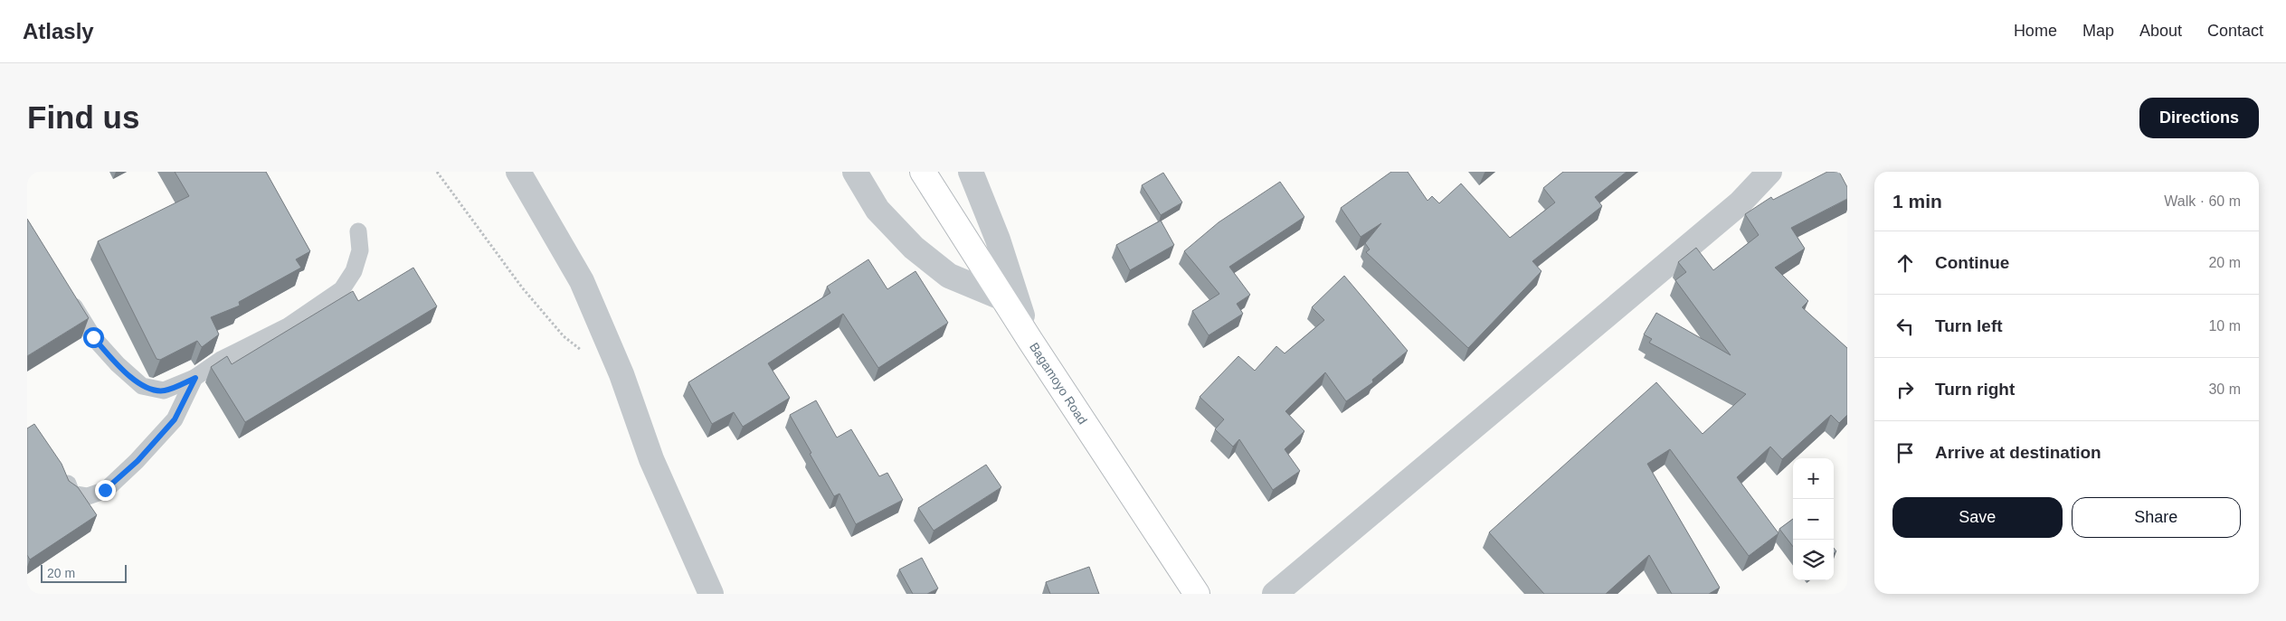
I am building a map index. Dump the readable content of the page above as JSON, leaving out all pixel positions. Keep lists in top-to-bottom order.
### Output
{
  "streets": {
    "highway": ["Bagamoyo Road"]
  },
  "scale_bar": "20 m",
  "page": {
    "header": "Atlasly",
    "nav": [
      "Home",
      "Map",
      "About",
      "Contact"
    ],
    "buttons": [
      "Directions",
      ["Save", "Share"]
    ],
    "title": "Find us",
    "heading": ["1 min", "Walk · 60 m"],
    "list": [
      ["Continue", "20 m"],
      ["Turn left", "10 m"],
      ["Turn right", "30 m"],
      "Arrive at destination"
    ],
    "map_buttons": ["+", "−"],
    "scale": "20 m"
  }
}
